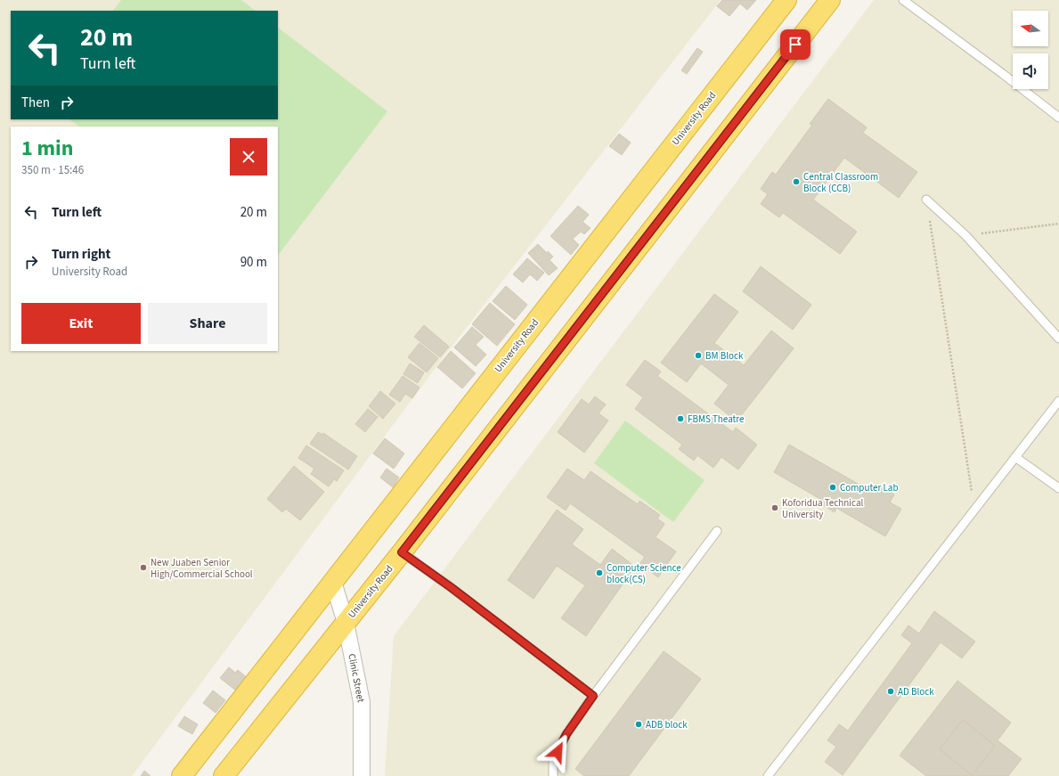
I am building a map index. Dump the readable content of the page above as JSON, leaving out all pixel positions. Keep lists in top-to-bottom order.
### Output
{
  "streets": {
    "highway": ["University Road"],
    "street": ["Clinic Street"]
  },
  "crossings": [
    ["University Road", "Clinic Street"]
  ],
  "places": [
    "Central Classroom Block (CCB)",
    "BM Block",
    "FBMS Theatre",
    "Computer Lab",
    "Koforidua Technical University",
    "New Juaben Senior High/Commercial School",
    "Computer Science block(CS)",
    "AD Block",
    "ADB block"
  ],
  "north": "left",
  "page": {
    "turn": ["20 m", "Turn left"],
    "then": "Then",
    "heading": ["1 min", "350 m · 15:46"],
    "list": [
      {
        "name": "Turn left",
        "value": "20 m"
      },
      {
        "name": "Turn right",
        "note": "University Road",
        "value": "90 m"
      }
    ],
    "buttons": ["Exit", "Share"]
  }
}
